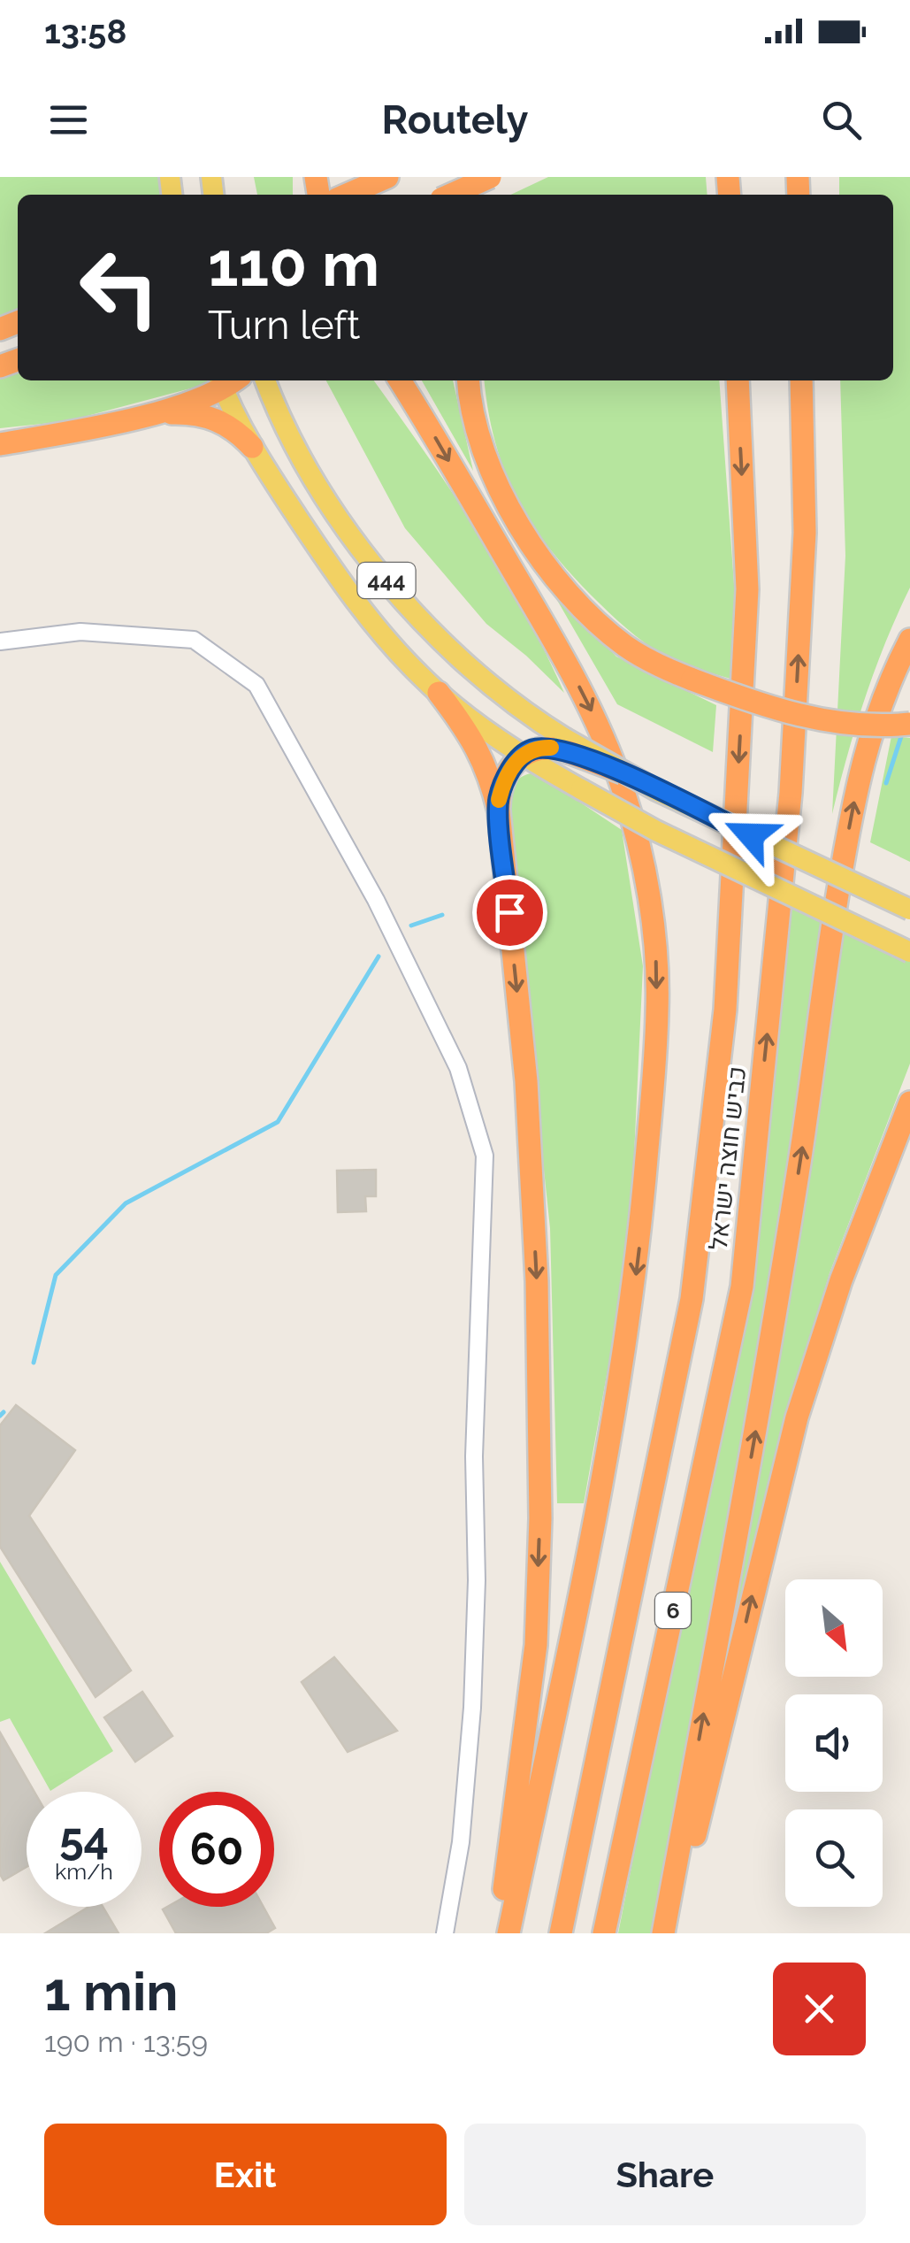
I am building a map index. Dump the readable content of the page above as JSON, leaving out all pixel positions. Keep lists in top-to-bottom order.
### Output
{
  "streets": {
    "highway": ["כביש חוצה ישראל", "6"],
    "main road": ["444"]
  },
  "north": "bottom right",
  "page": {
    "status": "13:58",
    "header": "Routely",
    "turn": ["110 m", "Turn left"],
    "speed": "54 km/h",
    "limit": "60",
    "heading": ["1 min", "190 m · 13:59"],
    "buttons": ["Exit", "Share"]
  }
}
